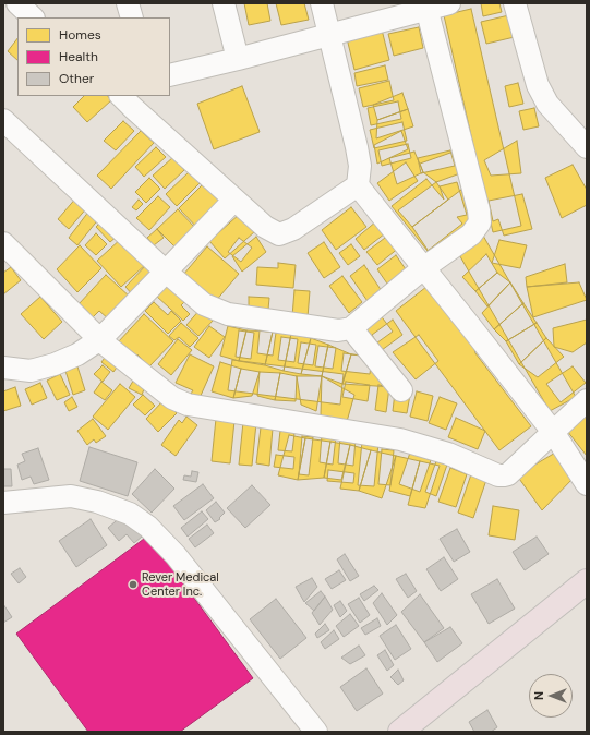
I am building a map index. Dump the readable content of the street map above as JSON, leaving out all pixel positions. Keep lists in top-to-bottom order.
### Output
{
  "places": ["Rever Medical Center Inc."],
  "legend": ["Homes", "Health", "Other"],
  "north": "left"
}
